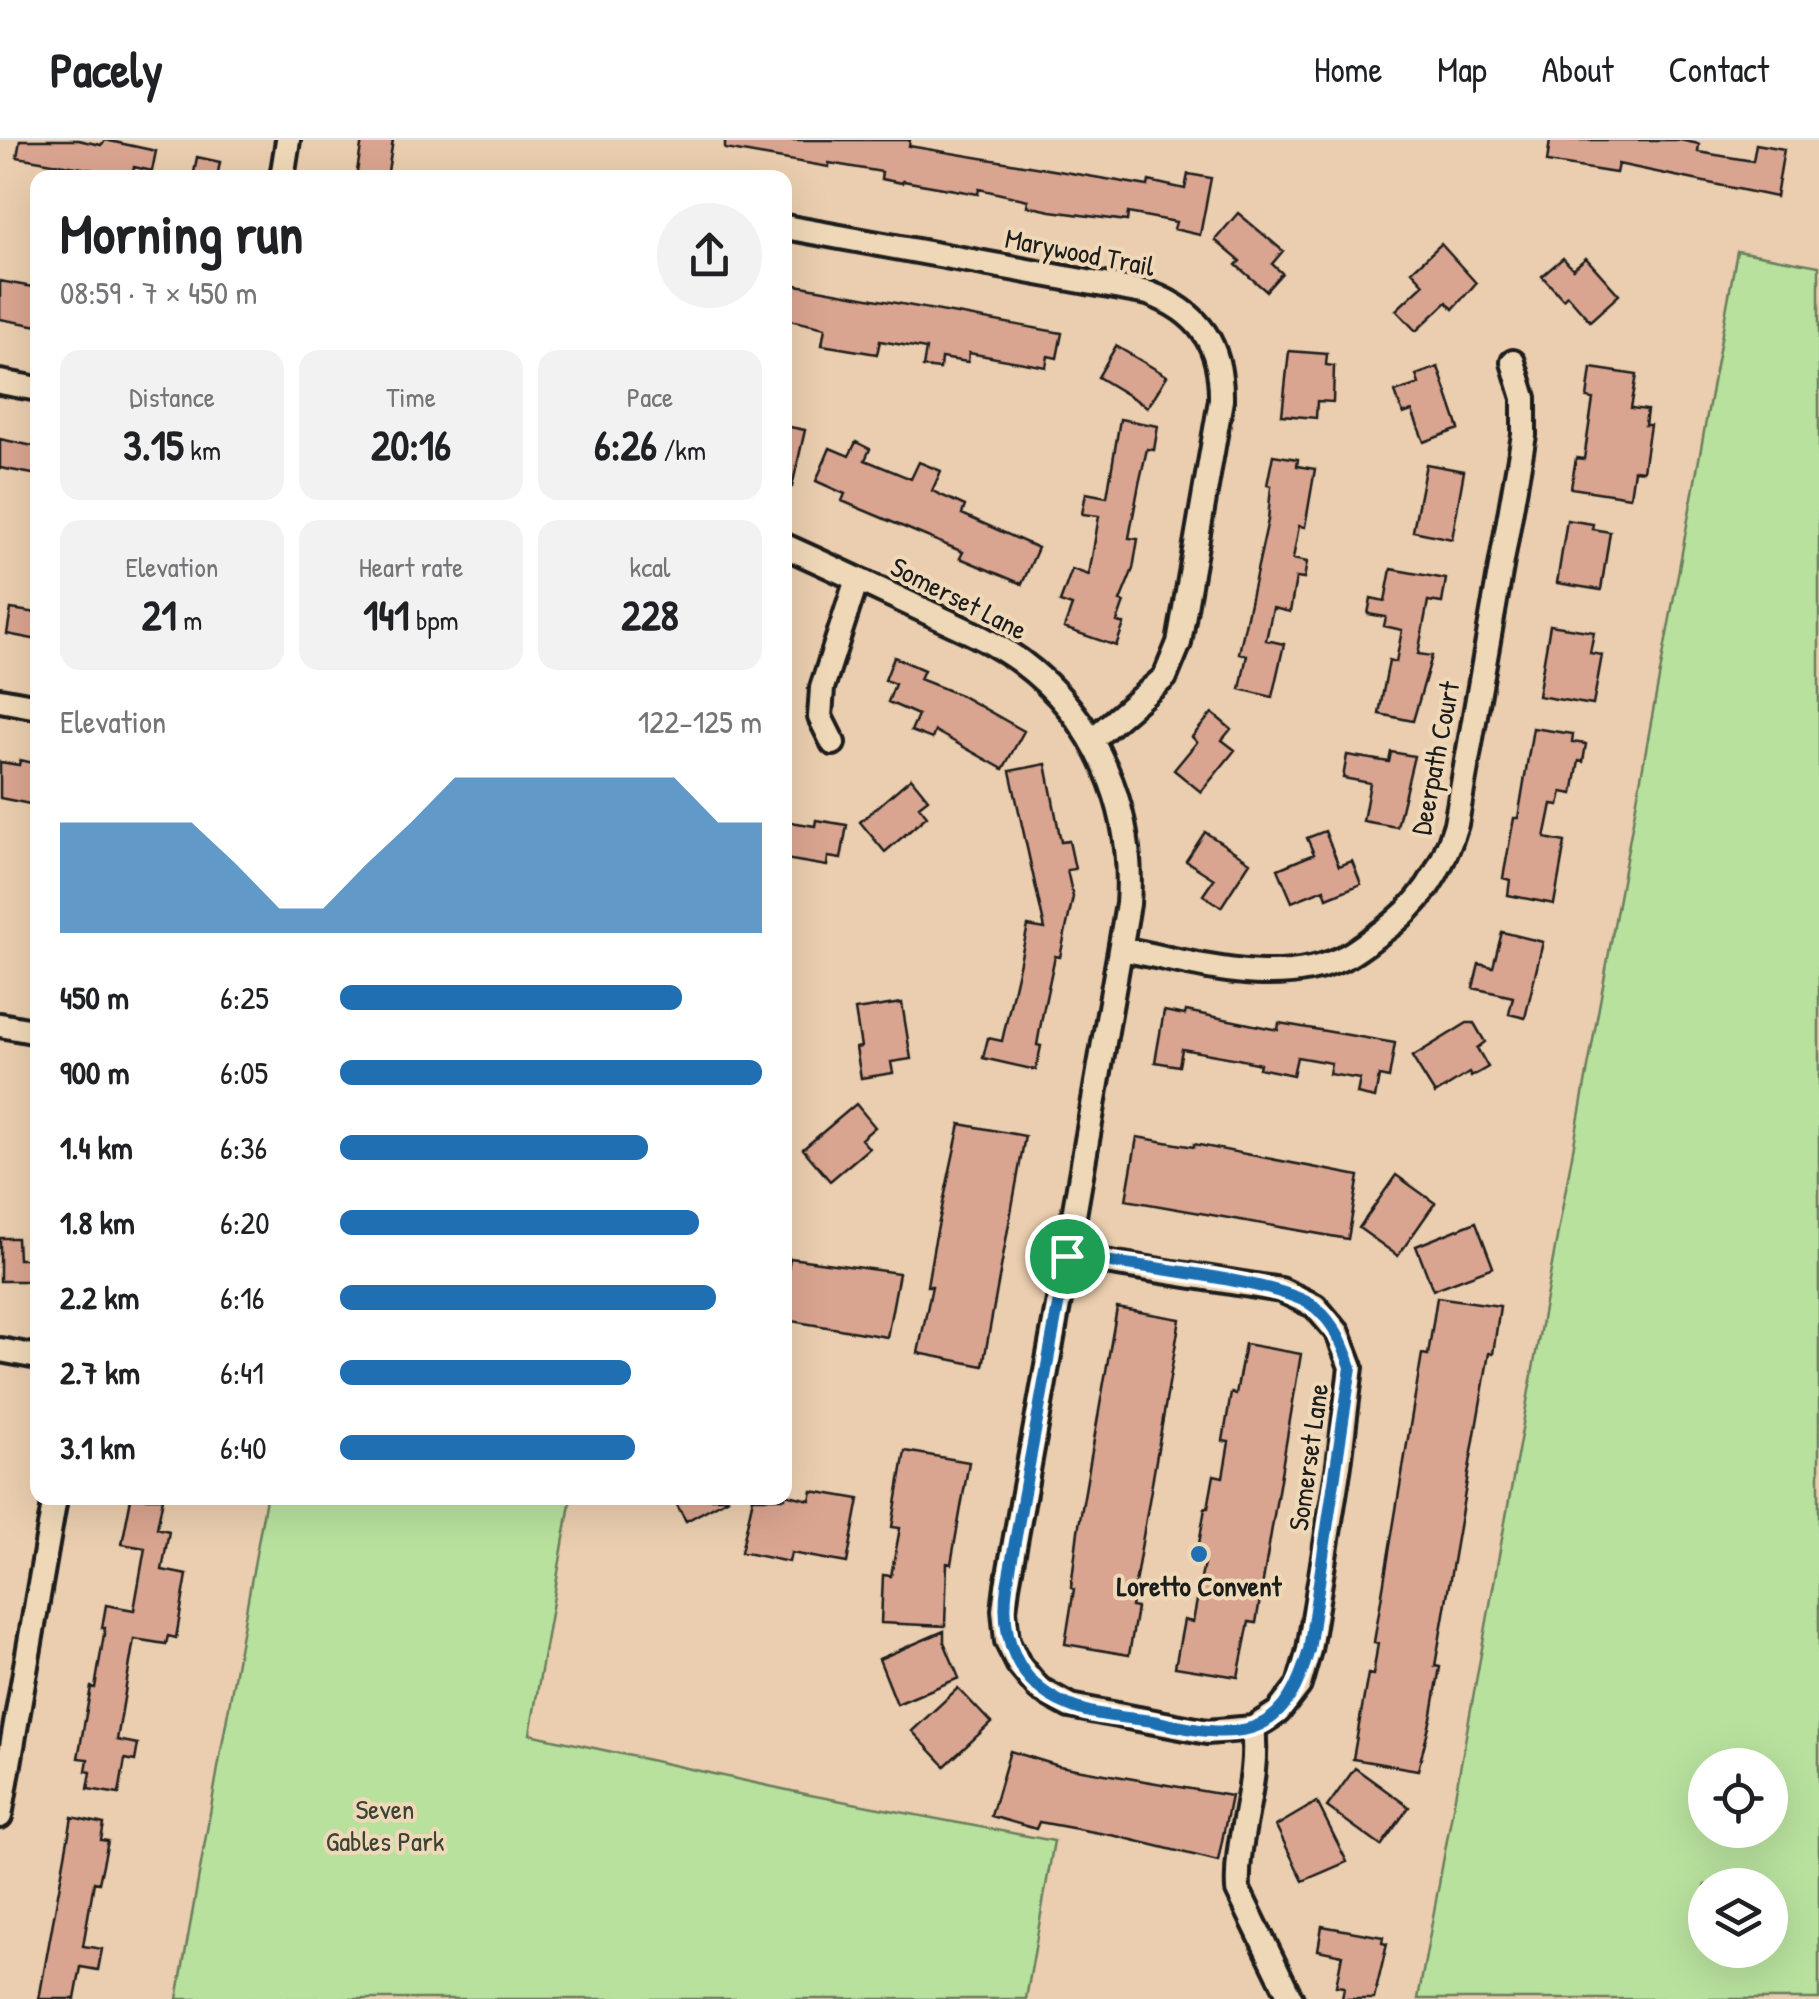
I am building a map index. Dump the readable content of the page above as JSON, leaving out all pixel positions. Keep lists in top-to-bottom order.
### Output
{
  "streets": {
    "street": ["Marywood Trail", "Somerset Lane", "Deerpath Court"]
  },
  "crossings": [
    ["Marywood Trail", "Somerset Lane"],
    ["Somerset Lane", "Deerpath Court"]
  ],
  "parks": ["Seven Gables Park"],
  "places": ["Loretto Convent"],
  "page": {
    "header": "Pacely",
    "nav": [
      "Home",
      "Map",
      "About",
      "Contact"
    ],
    "heading": ["Morning run", "08:59 · 7 × 450 m"],
    "stats": [
      ["Distance", "3.15 km"],
      ["Time", "20:16"],
      ["Pace", "6:26 /km"],
      ["Elevation", "21 m"],
      ["Heart rate", "141 bpm"],
      ["kcal", "228"]
    ],
    "chart": ["Elevation", "122–125 m"],
    "list": [
      {
        "name": "450 m",
        "note": "6:25"
      },
      {
        "name": "900 m",
        "note": "6:05"
      },
      {
        "name": "1.4 km",
        "note": "6:36"
      },
      {
        "name": "1.8 km",
        "note": "6:20"
      },
      {
        "name": "2.2 km",
        "note": "6:16"
      },
      {
        "name": "2.7 km",
        "note": "6:41"
      },
      {
        "name": "3.1 km",
        "note": "6:40"
      }
    ]
  }
}
